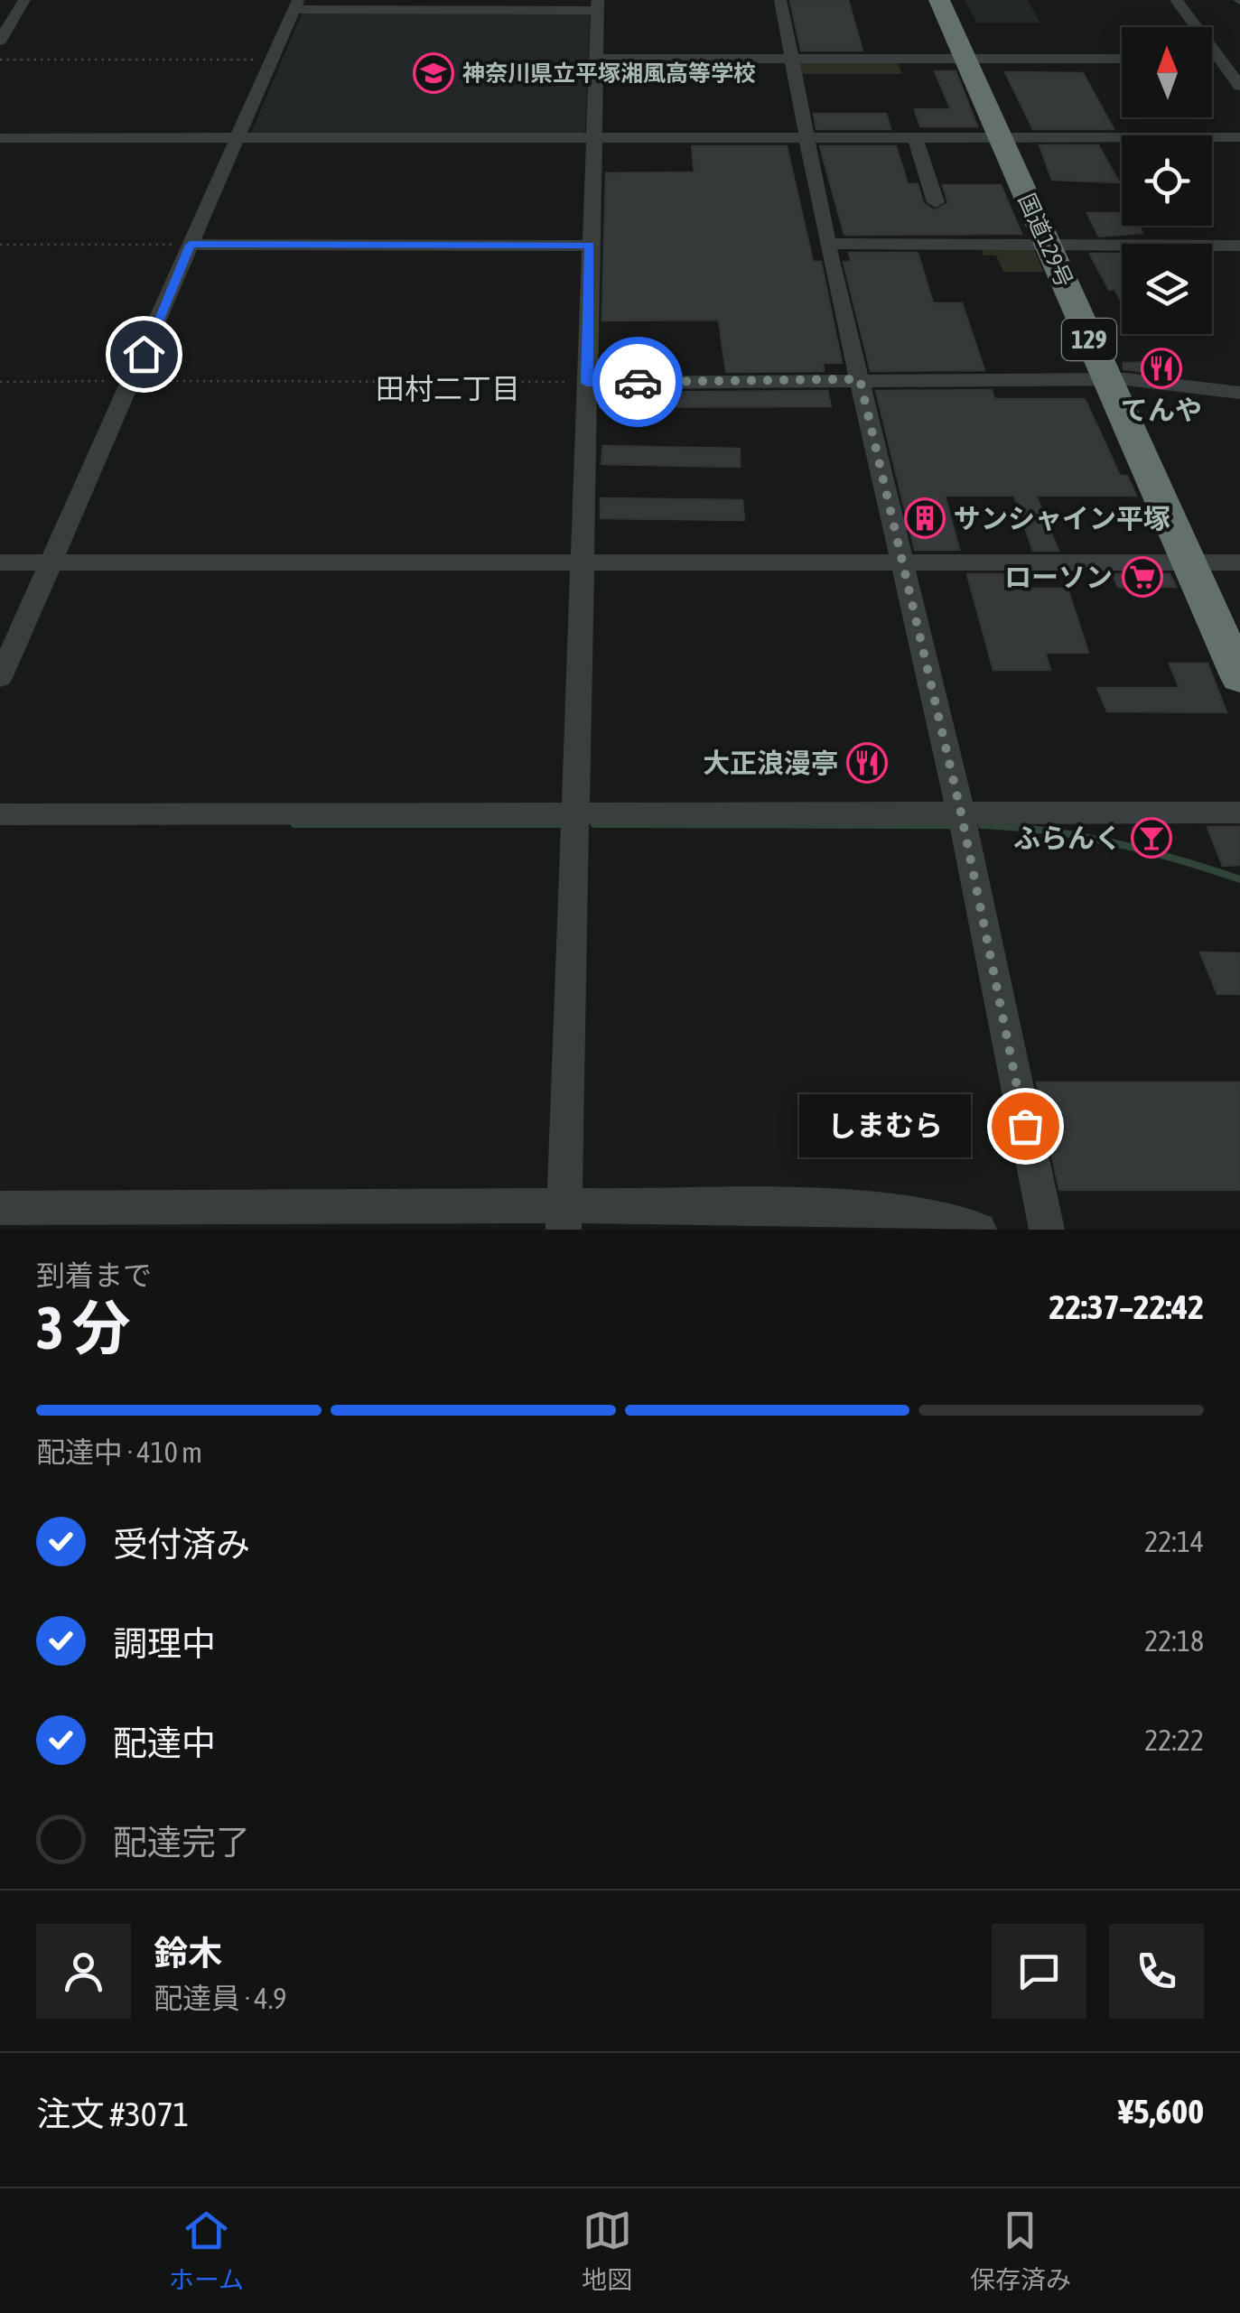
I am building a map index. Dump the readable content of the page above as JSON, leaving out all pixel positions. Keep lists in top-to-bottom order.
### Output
{
  "streets": {
    "highway": ["国道129号", "129"]
  },
  "districts": ["田村二丁目"],
  "places": {
    "school or university": ["神奈川県立平塚湘風高等学校"],
    "restaurant": ["てんや", "大正浪漫亭"],
    "building": ["サンシャイン平塚"],
    "supermarket": ["ローソン"],
    "bar": ["ふらんく"],
    "other": ["しまむら"]
  },
  "north": "top",
  "page": {
    "bubble": "しまむら",
    "heading": ["3 分", "到着まで", "22:37–22:42"],
    "panel": [
      "鈴木",
      "配達員 · 4.9",
      "注文 #3071",
      "¥5,600"
    ],
    "bar": "配達中 · 410 m",
    "list": [
      ["受付済み", "22:14"],
      ["調理中", "22:18"],
      ["配達中", "22:22"],
      "配達完了"
    ],
    "tabs": ["ホーム", "地図", "保存済み"]
  }
}
